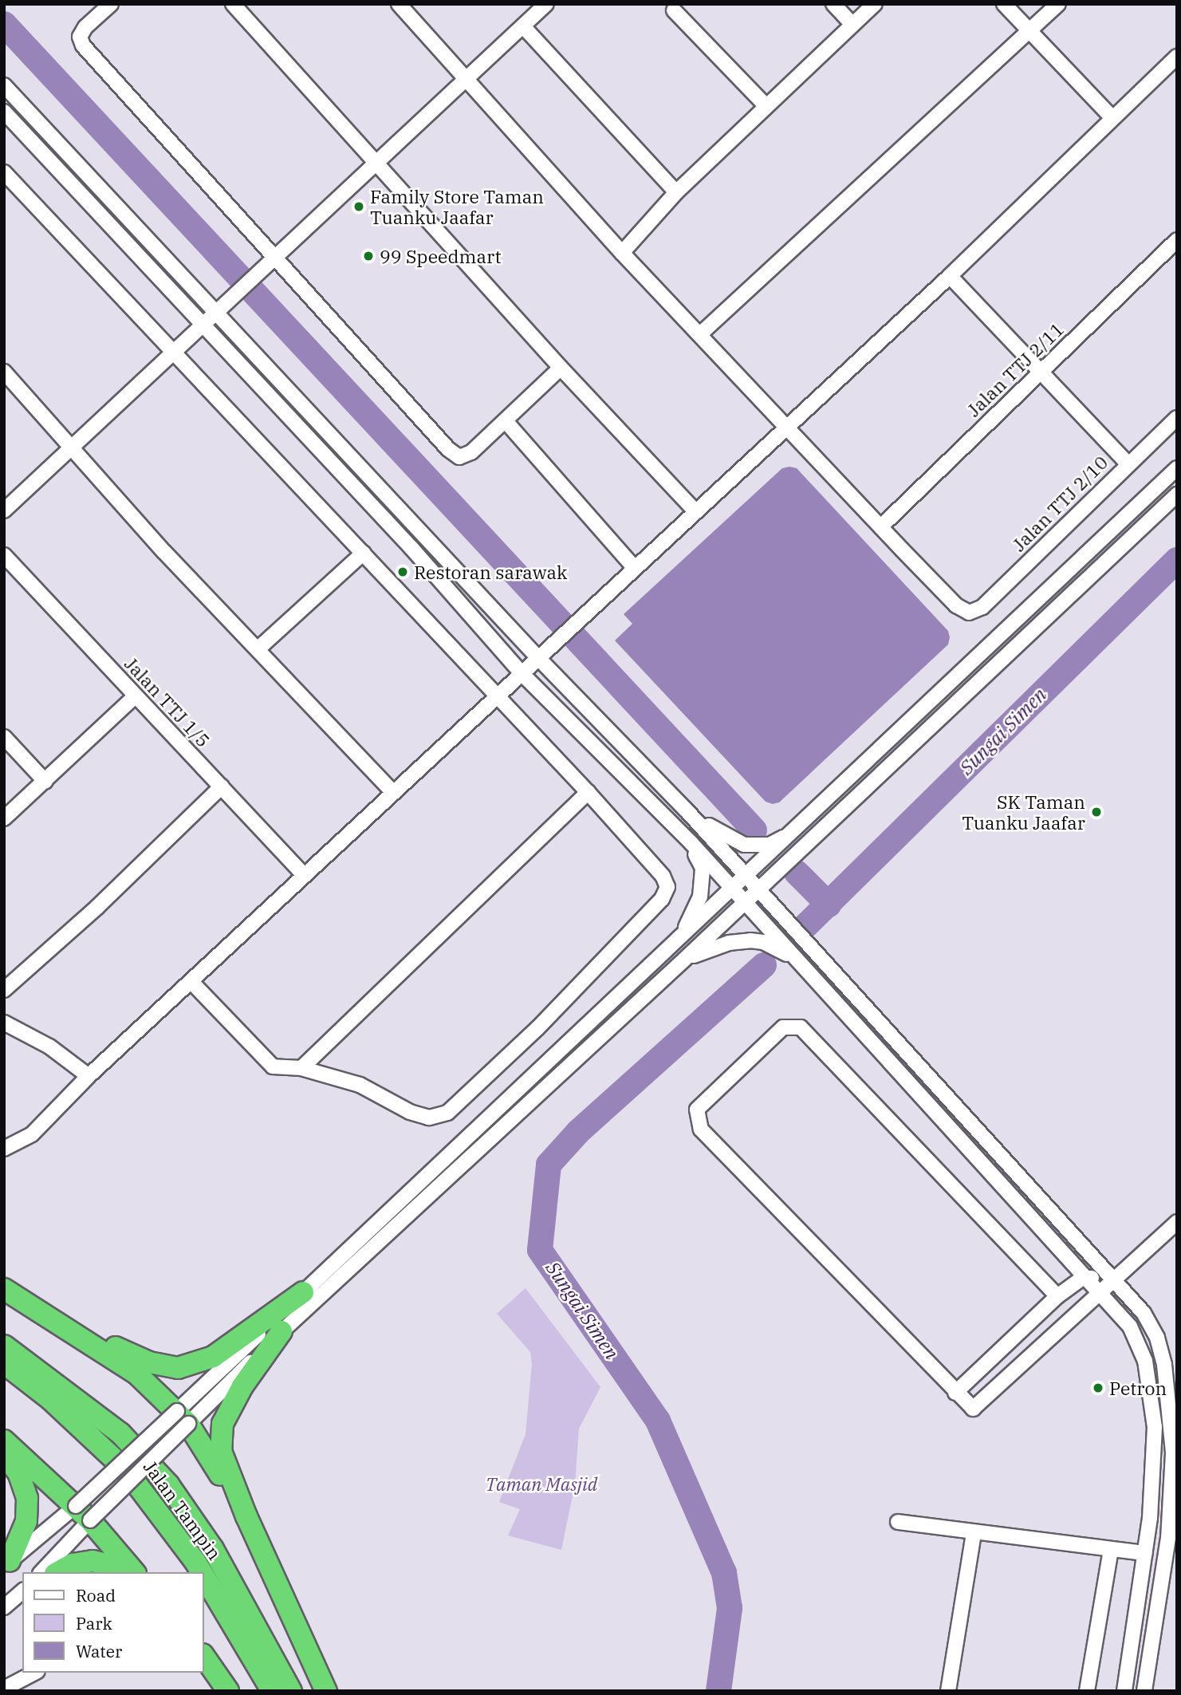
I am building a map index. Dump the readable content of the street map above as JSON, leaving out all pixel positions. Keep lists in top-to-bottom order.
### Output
{
  "streets": {
    "highway": ["Jalan Tampin"],
    "street": ["Jalan TTJ 2/11", "Jalan TTJ 2/10", "Jalan TTJ 1/5"]
  },
  "crossings": [
    ["Jalan TTJ 2/11", "Jalan TTJ 2/10"]
  ],
  "water": ["Sungai Simen"],
  "parks": ["Taman Masjid"],
  "places": [
    "Family Store Taman Tuanku Jaafar",
    "99 Speedmart",
    "Restoran sarawak",
    "SK Taman Tuanku Jaafar",
    "Petron"
  ],
  "legend": ["Road", "Park", "Water"]
}
